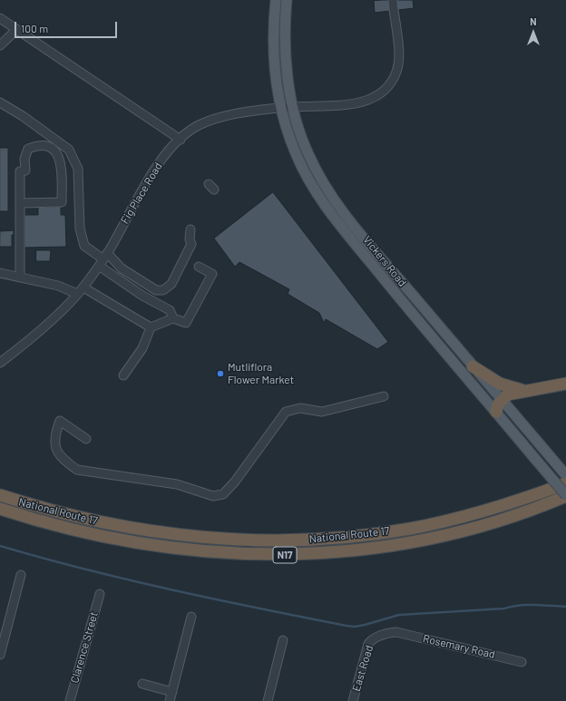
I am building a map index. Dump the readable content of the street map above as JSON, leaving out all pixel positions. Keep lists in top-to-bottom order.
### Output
{
  "streets": {
    "highway": ["National Route 17", "N17"],
    "main road": ["Vickers Road"],
    "street": [
      "Fig Place Road",
      "Rosemary Road",
      "Clarence Street",
      "East Road"
    ]
  },
  "crossings": [
    ["Fig Place Road", "Vickers Road"],
    ["Vickers Road", "N17"],
    ["Rosemary Road", "East Road"]
  ],
  "places": ["Mutliflora Flower Market"],
  "scale_bar": "100 m",
  "north": "top"
}
